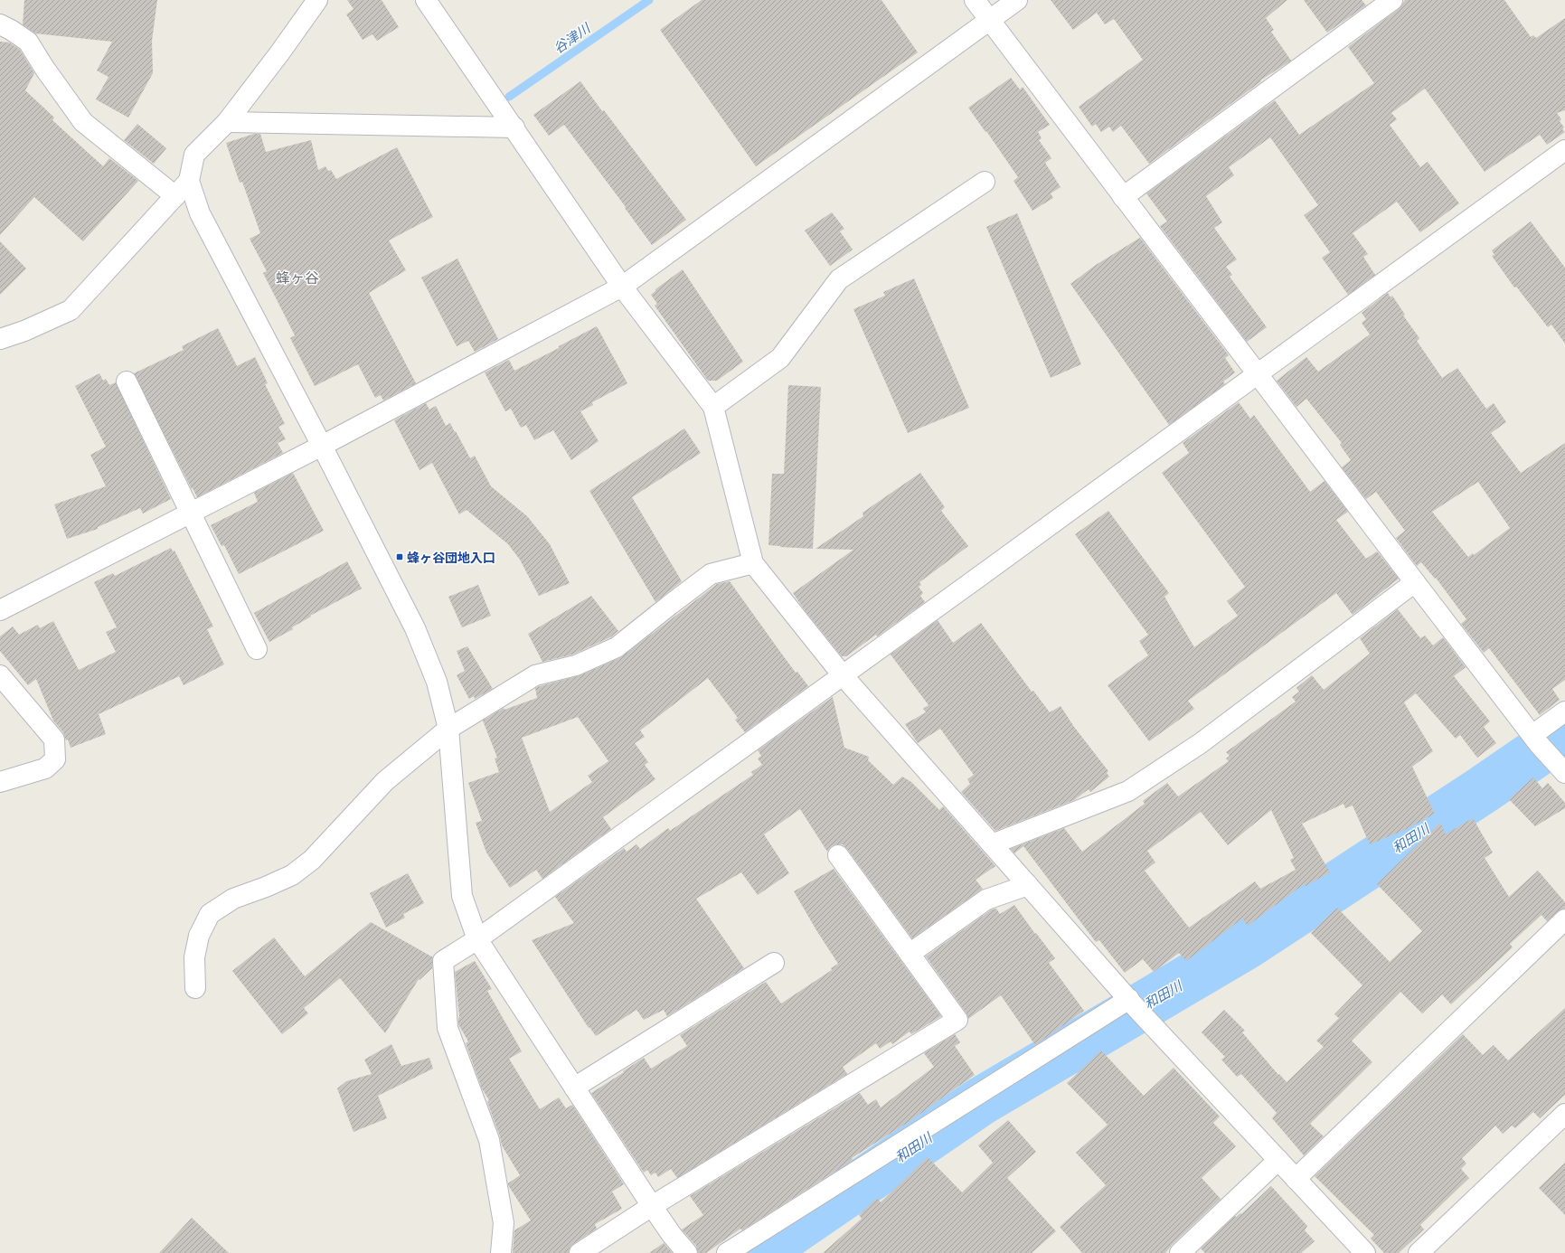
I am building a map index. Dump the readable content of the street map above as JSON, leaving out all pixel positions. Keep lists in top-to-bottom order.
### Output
{
  "districts": ["蜂ヶ谷"],
  "water": ["谷津川", "和田川"],
  "places": {
    "transit": ["蜂ヶ谷団地入口"]
  }
}
